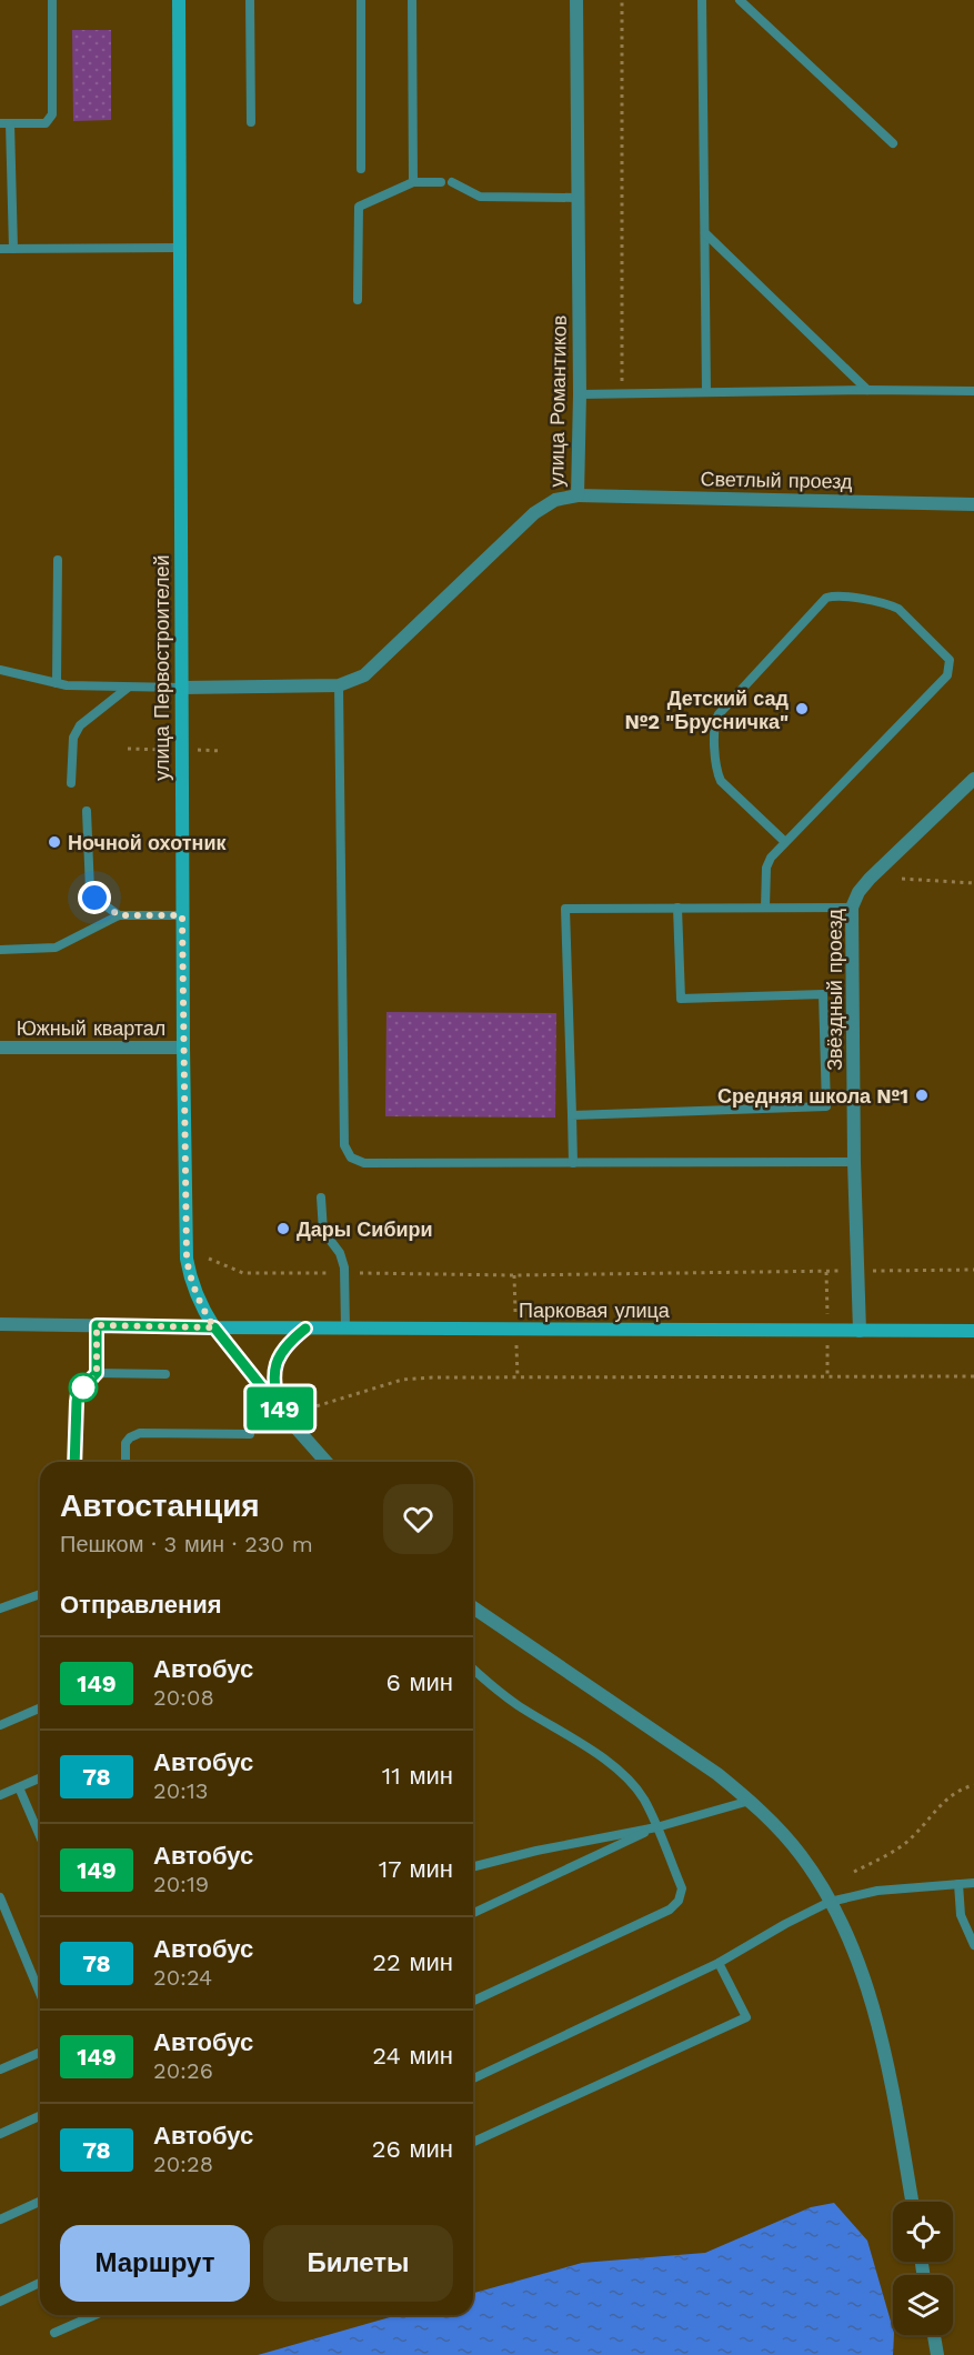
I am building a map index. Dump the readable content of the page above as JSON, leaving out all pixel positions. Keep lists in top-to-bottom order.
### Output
{
  "streets": {
    "street": [
      "улица Романтиков",
      "Светлый проезд",
      "улица Первостроителей",
      "Звёздный проезд",
      "Южный квартал",
      "Парковая улица"
    ]
  },
  "crossings": [
    ["улица Романтиков", "Светлый проезд"],
    ["улица Романтиков", "улица Первостроителей"],
    ["улица Первостроителей", "Южный квартал"],
    ["улица Первостроителей", "Парковая улица"],
    ["Звёздный проезд", "Парковая улица"]
  ],
  "places": [
    "Детский сад №2 \"Брусничка\"",
    "Ночной охотник",
    "Средняя школа №1",
    "Дары Сибири"
  ],
  "lines": ["bus line 149"],
  "page": {
    "on_map": "149",
    "heading": [
      ["Автостанция", "Пешком · 3 мин · 230 m"],
      "Отправления"
    ],
    "list": [
      {
        "mark": "149",
        "name": "Автобус",
        "note": "20:08",
        "value": "6 мин"
      },
      {
        "mark": "78",
        "name": "Автобус",
        "note": "20:13",
        "value": "11 мин"
      },
      {
        "mark": "149",
        "name": "Автобус",
        "note": "20:19",
        "value": "17 мин"
      },
      {
        "mark": "78",
        "name": "Автобус",
        "note": "20:24",
        "value": "22 мин"
      },
      {
        "mark": "149",
        "name": "Автобус",
        "note": "20:26",
        "value": "24 мин"
      },
      {
        "mark": "78",
        "name": "Автобус",
        "note": "20:28",
        "value": "26 мин"
      }
    ],
    "buttons": ["Маршрут", "Билеты"]
  }
}
